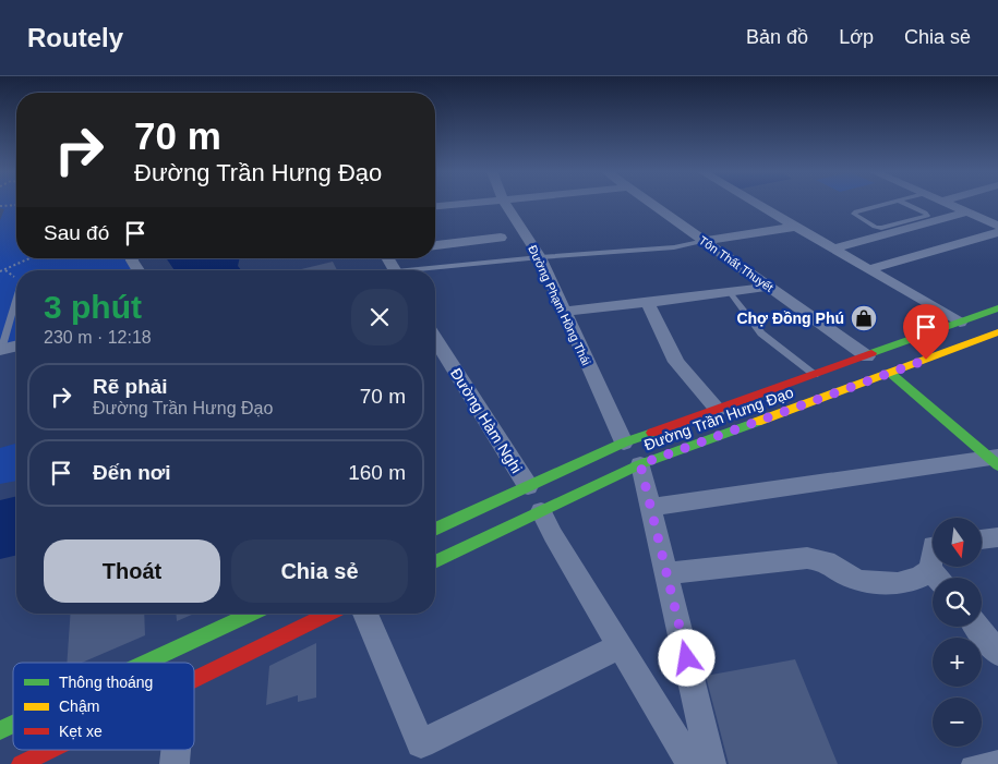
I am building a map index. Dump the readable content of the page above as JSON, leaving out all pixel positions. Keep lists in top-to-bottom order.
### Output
{
  "streets": {
    "main road": ["Đường Trần Hưng Đạo"],
    "street": ["Tôn Thất Thuyết", "Đường Phạm Hồng Thái", "Đường Hàm Nghi"]
  },
  "crossings": [
    ["Tôn Thất Thuyết", "Đường Trần Hưng Đạo"],
    ["Đường Phạm Hồng Thái", "Đường Trần Hưng Đạo"],
    ["Đường Trần Hưng Đạo", "Đường Hàm Nghi"]
  ],
  "places": {
    "shop": ["Chợ Đồng Phú"]
  },
  "legend": ["Thông thoáng", "Chậm", "Kẹt xe"],
  "north": "bottom",
  "page": {
    "header": "Routely",
    "nav": ["Bản đồ", "Lớp", "Chia sẻ"],
    "turn": ["70 m", "Đường Trần Hưng Đạo"],
    "then": "Sau đó",
    "heading": ["3 phút", "230 m · 12:18"],
    "list": [
      {
        "name": "Rẽ phải",
        "note": "Đường Trần Hưng Đạo",
        "value": "70 m"
      },
      {
        "name": "Đến nơi",
        "value": "160 m"
      }
    ],
    "map_buttons": ["+", "−"],
    "buttons": ["Thoát", "Chia sẻ"]
  }
}
